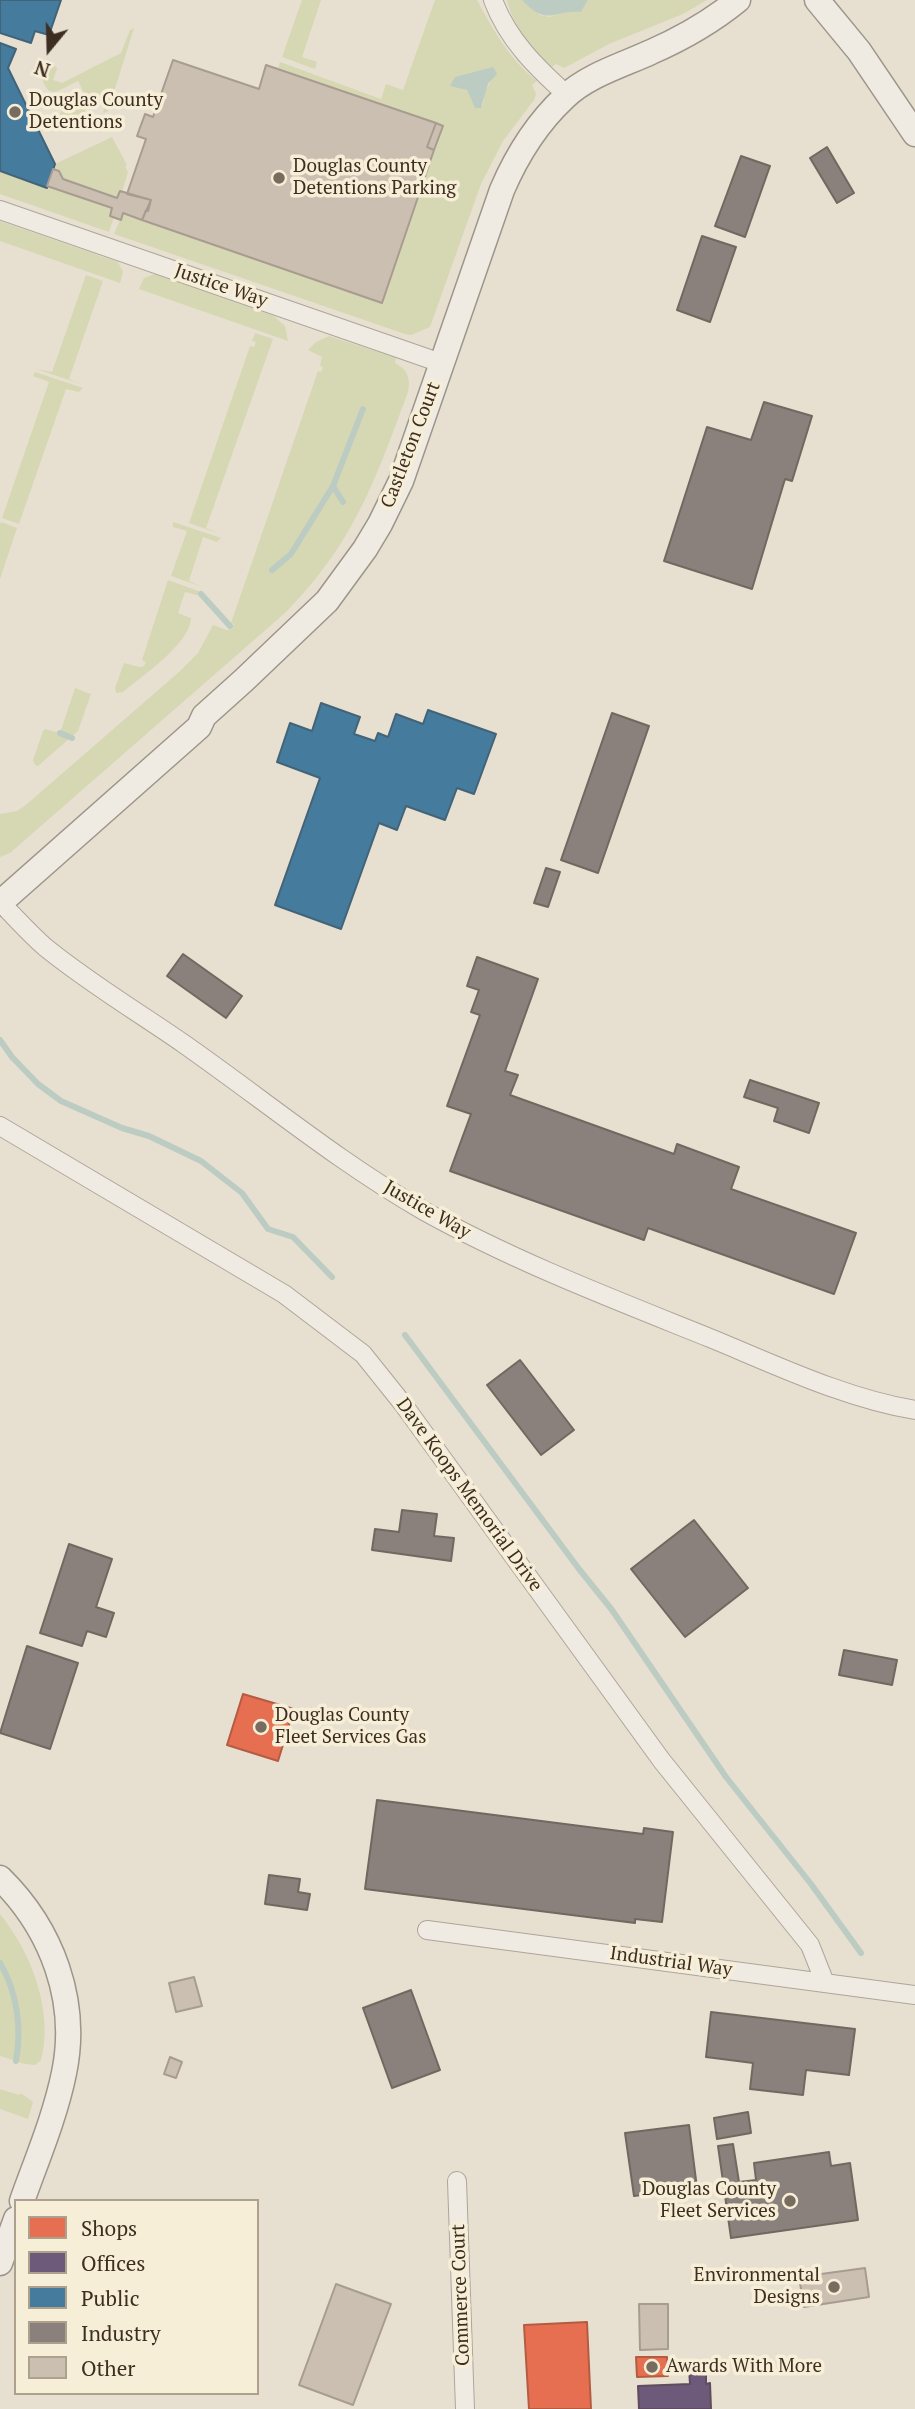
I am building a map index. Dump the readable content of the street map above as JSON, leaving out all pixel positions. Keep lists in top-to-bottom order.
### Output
{
  "streets": {
    "street": [
      "Justice Way",
      "Castleton Court",
      "Dave Koops Memorial Drive",
      "Industrial Way",
      "Commerce Court"
    ]
  },
  "crossings": [
    ["Justice Way", "Castleton Court"],
    ["Dave Koops Memorial Drive", "Industrial Way"]
  ],
  "places": [
    "Douglas County Detentions",
    "Douglas County Detentions Parking",
    "Douglas County Fleet Services Gas",
    "Douglas County Fleet Services",
    "Environmental Designs",
    "Awards With More"
  ],
  "legend": [
    "Shops",
    "Offices",
    "Public",
    "Industry",
    "Other"
  ],
  "north": "bottom"
}
